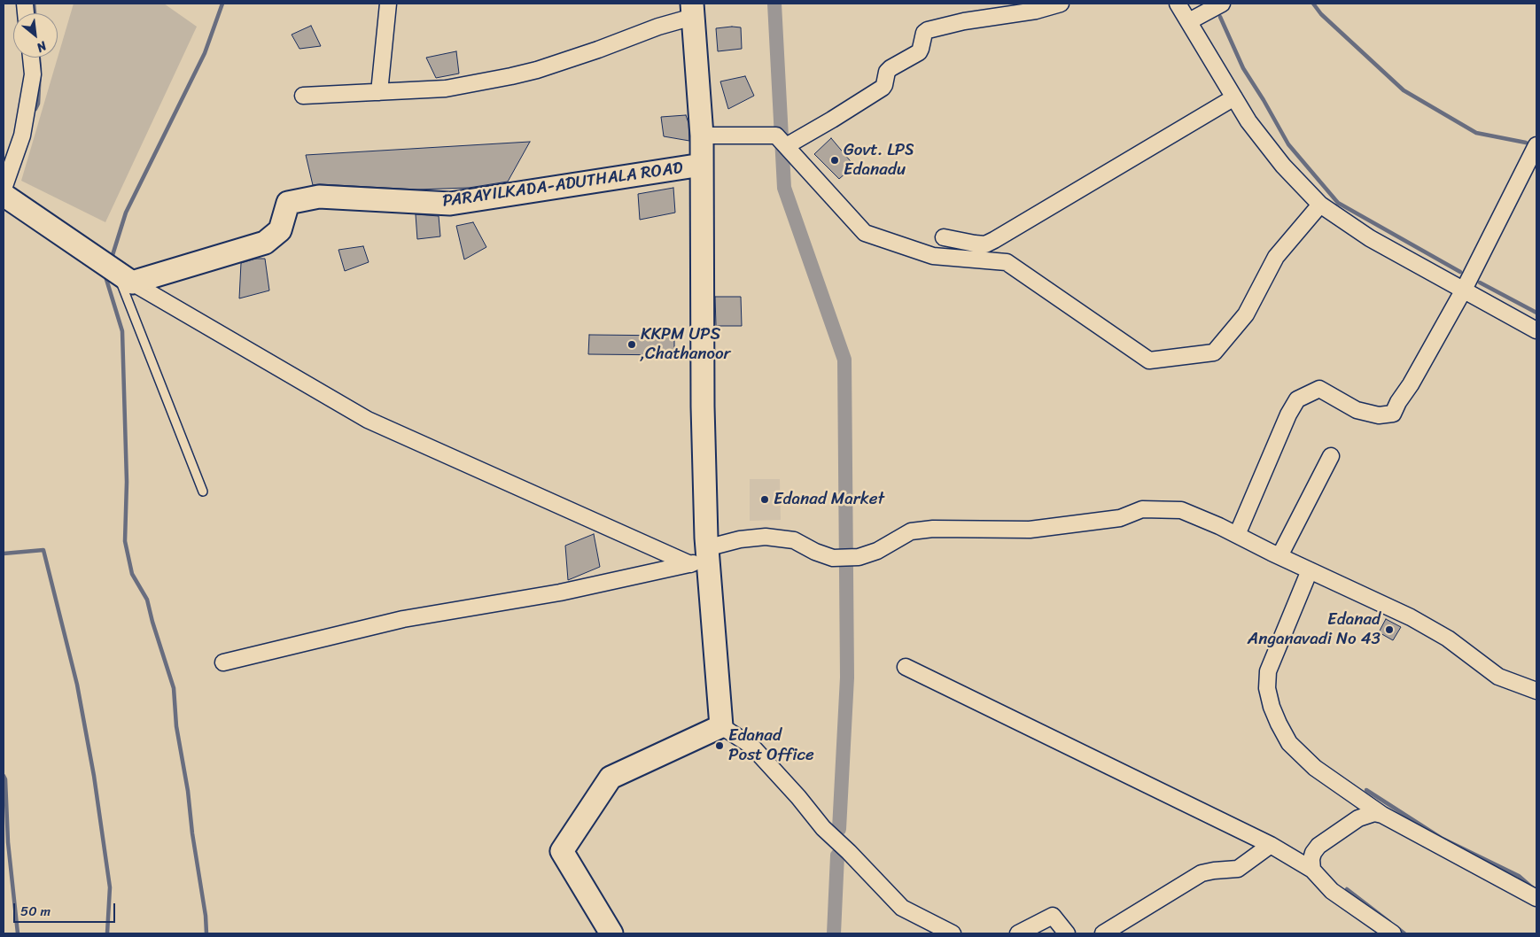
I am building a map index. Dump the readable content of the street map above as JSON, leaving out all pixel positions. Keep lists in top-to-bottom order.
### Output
{
  "streets": {
    "street": ["PARAYILKADA-ADUTHALA ROAD"]
  },
  "places": [
    "Govt. LPS Edanadu",
    "KKPM UPS ,Chathanoor",
    "Edanad Market",
    "Edanad Anganavadi No 43",
    "Edanad Post Office"
  ],
  "scale_bar": "50 m",
  "north": "bottom right"
}
